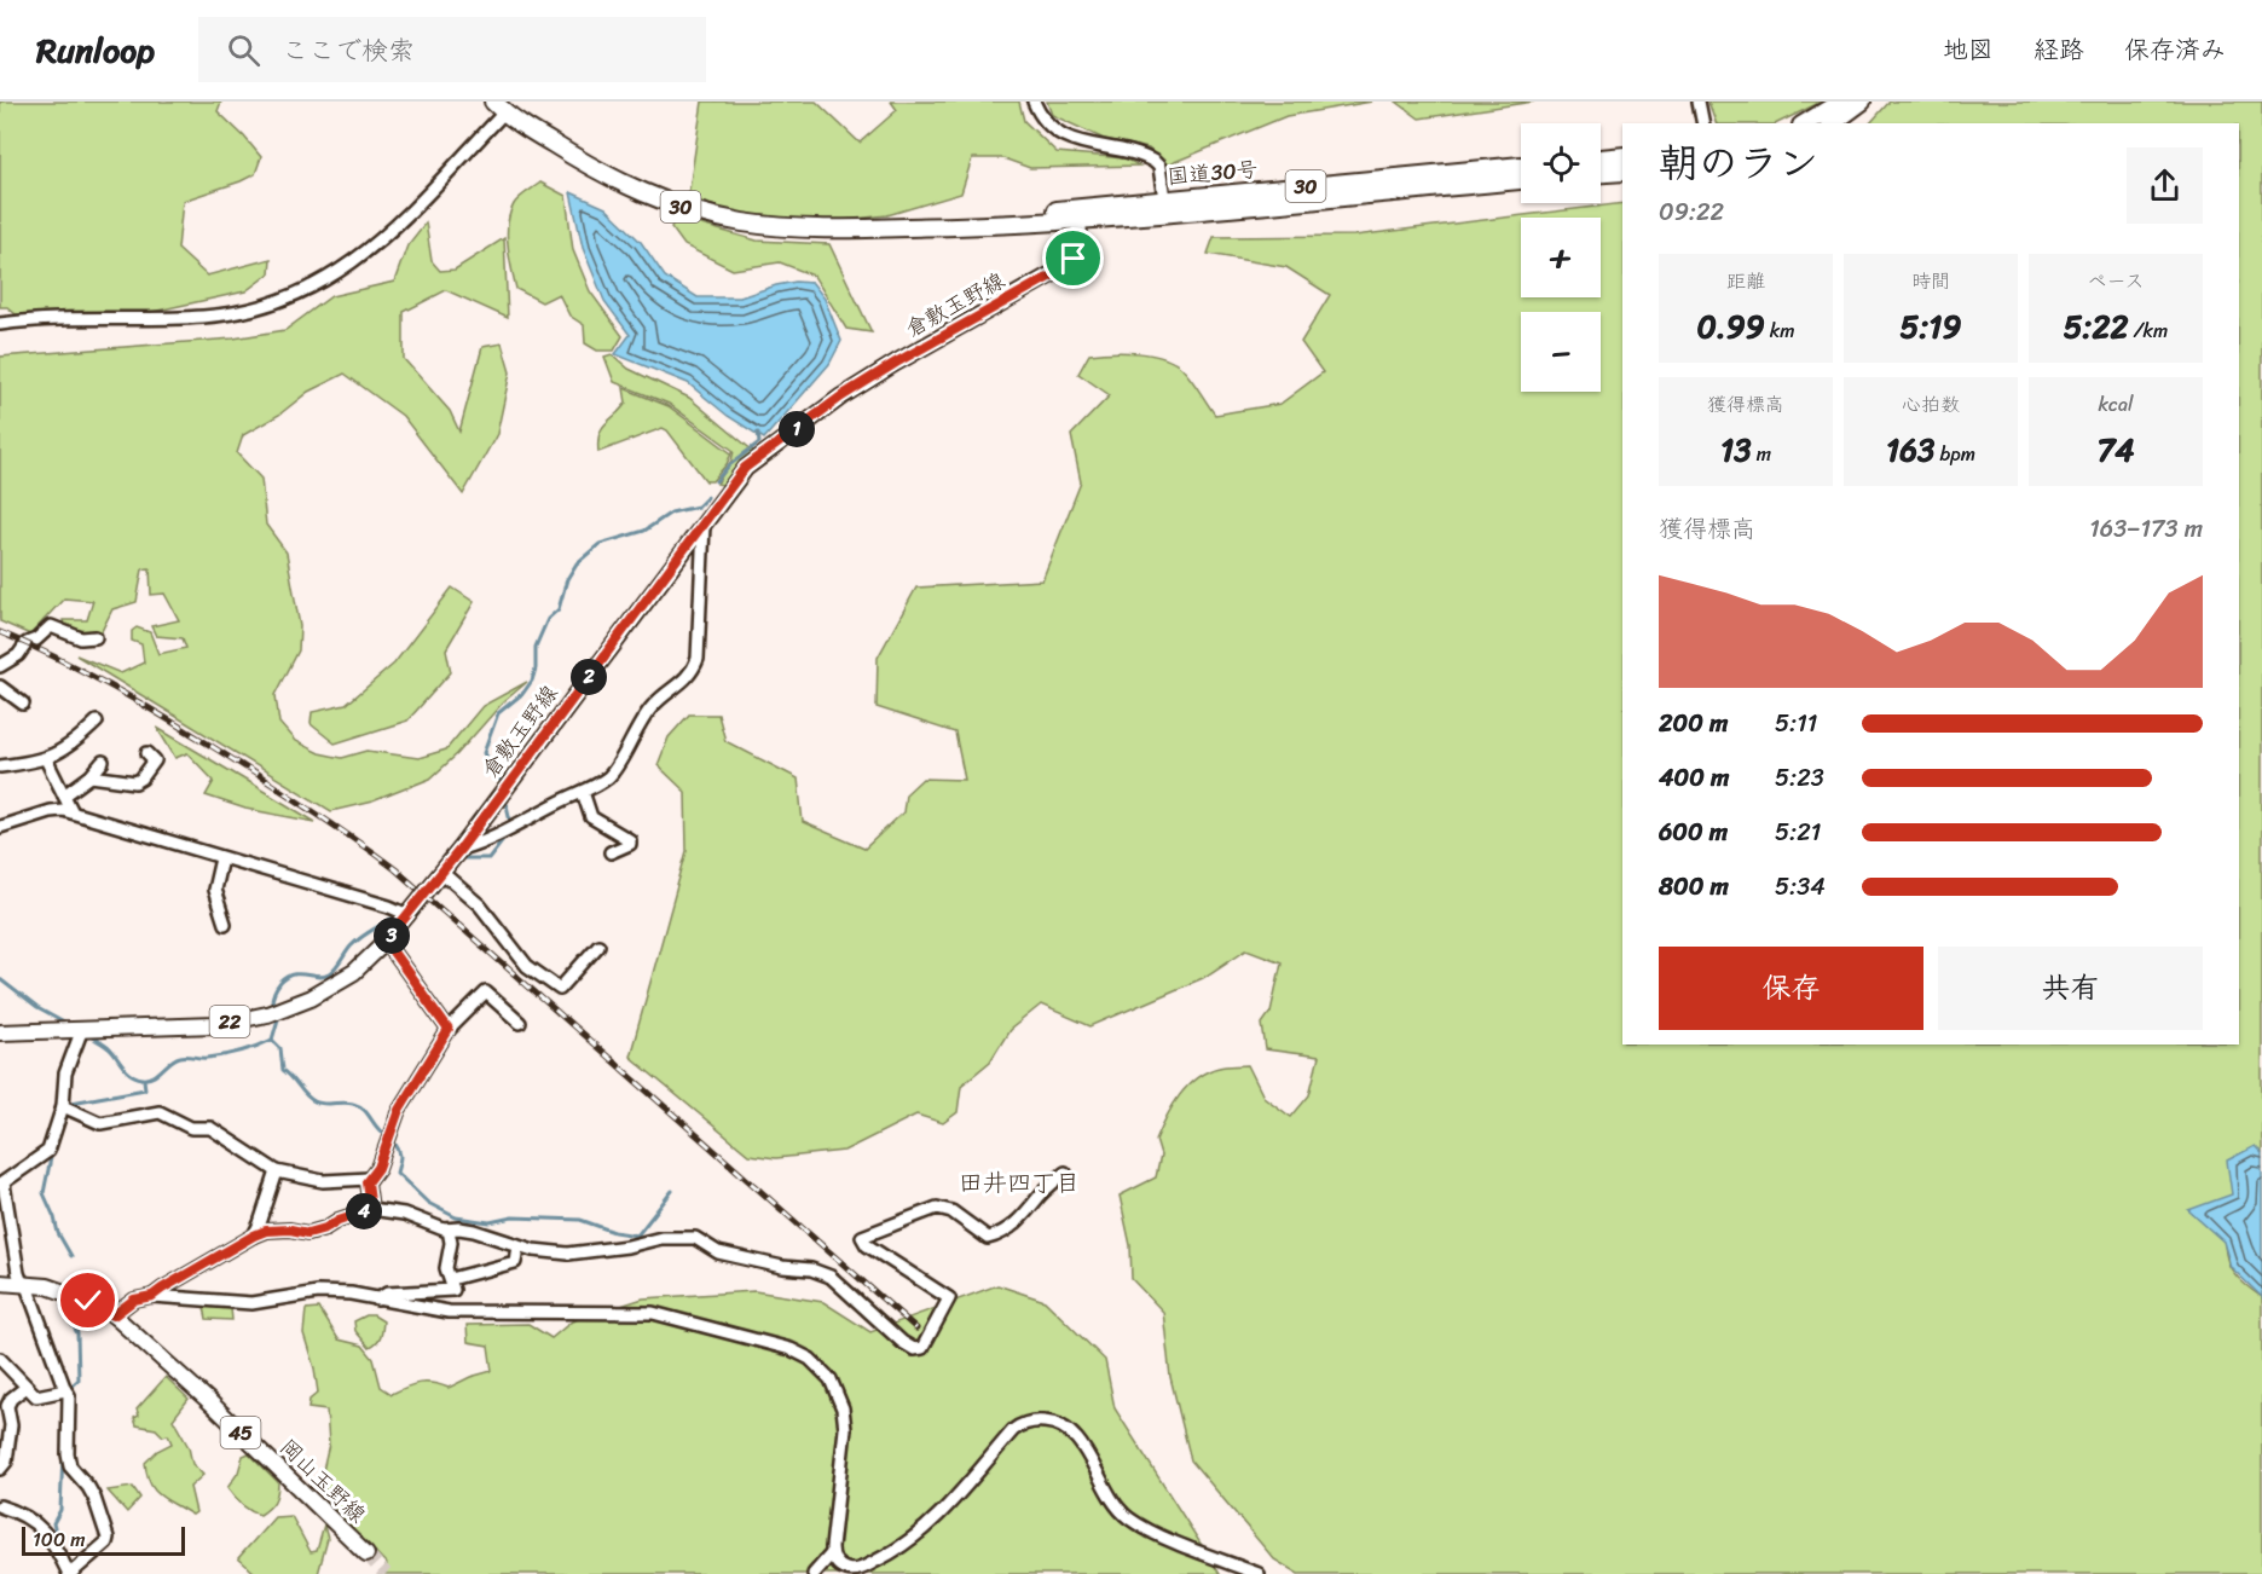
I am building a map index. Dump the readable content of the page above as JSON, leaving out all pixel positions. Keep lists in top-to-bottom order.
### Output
{
  "streets": {
    "highway": ["国道30号", "30"],
    "main road": [
      "倉敷玉野線",
      "22",
      "45",
      "岡山玉野線"
    ]
  },
  "crossings": [
    ["国道30号", "倉敷玉野線"]
  ],
  "districts": ["田井四丁目"],
  "scale_bar": "100 m",
  "page": {
    "header": "Runloop",
    "search": "ここで検索",
    "nav": ["地図", "経路", "保存済み"],
    "map_buttons": ["+", "−"],
    "heading": ["朝のラン", "09:22"],
    "stats": [
      ["距離", "0.99 km"],
      ["時間", "5:19"],
      ["ペース", "5:22 /km"],
      ["獲得標高", "13 m"],
      ["心拍数", "163 bpm"],
      ["kcal", "74"]
    ],
    "pins": [
      "1",
      "2",
      "3",
      "4"
    ],
    "chart": ["獲得標高", "163–173 m"],
    "list": [
      {
        "name": "200 m",
        "note": "5:11"
      },
      {
        "name": "400 m",
        "note": "5:23"
      },
      {
        "name": "600 m",
        "note": "5:21"
      },
      {
        "name": "800 m",
        "note": "5:34"
      }
    ],
    "buttons": ["保存", "共有"],
    "scale": "100 m"
  }
}
